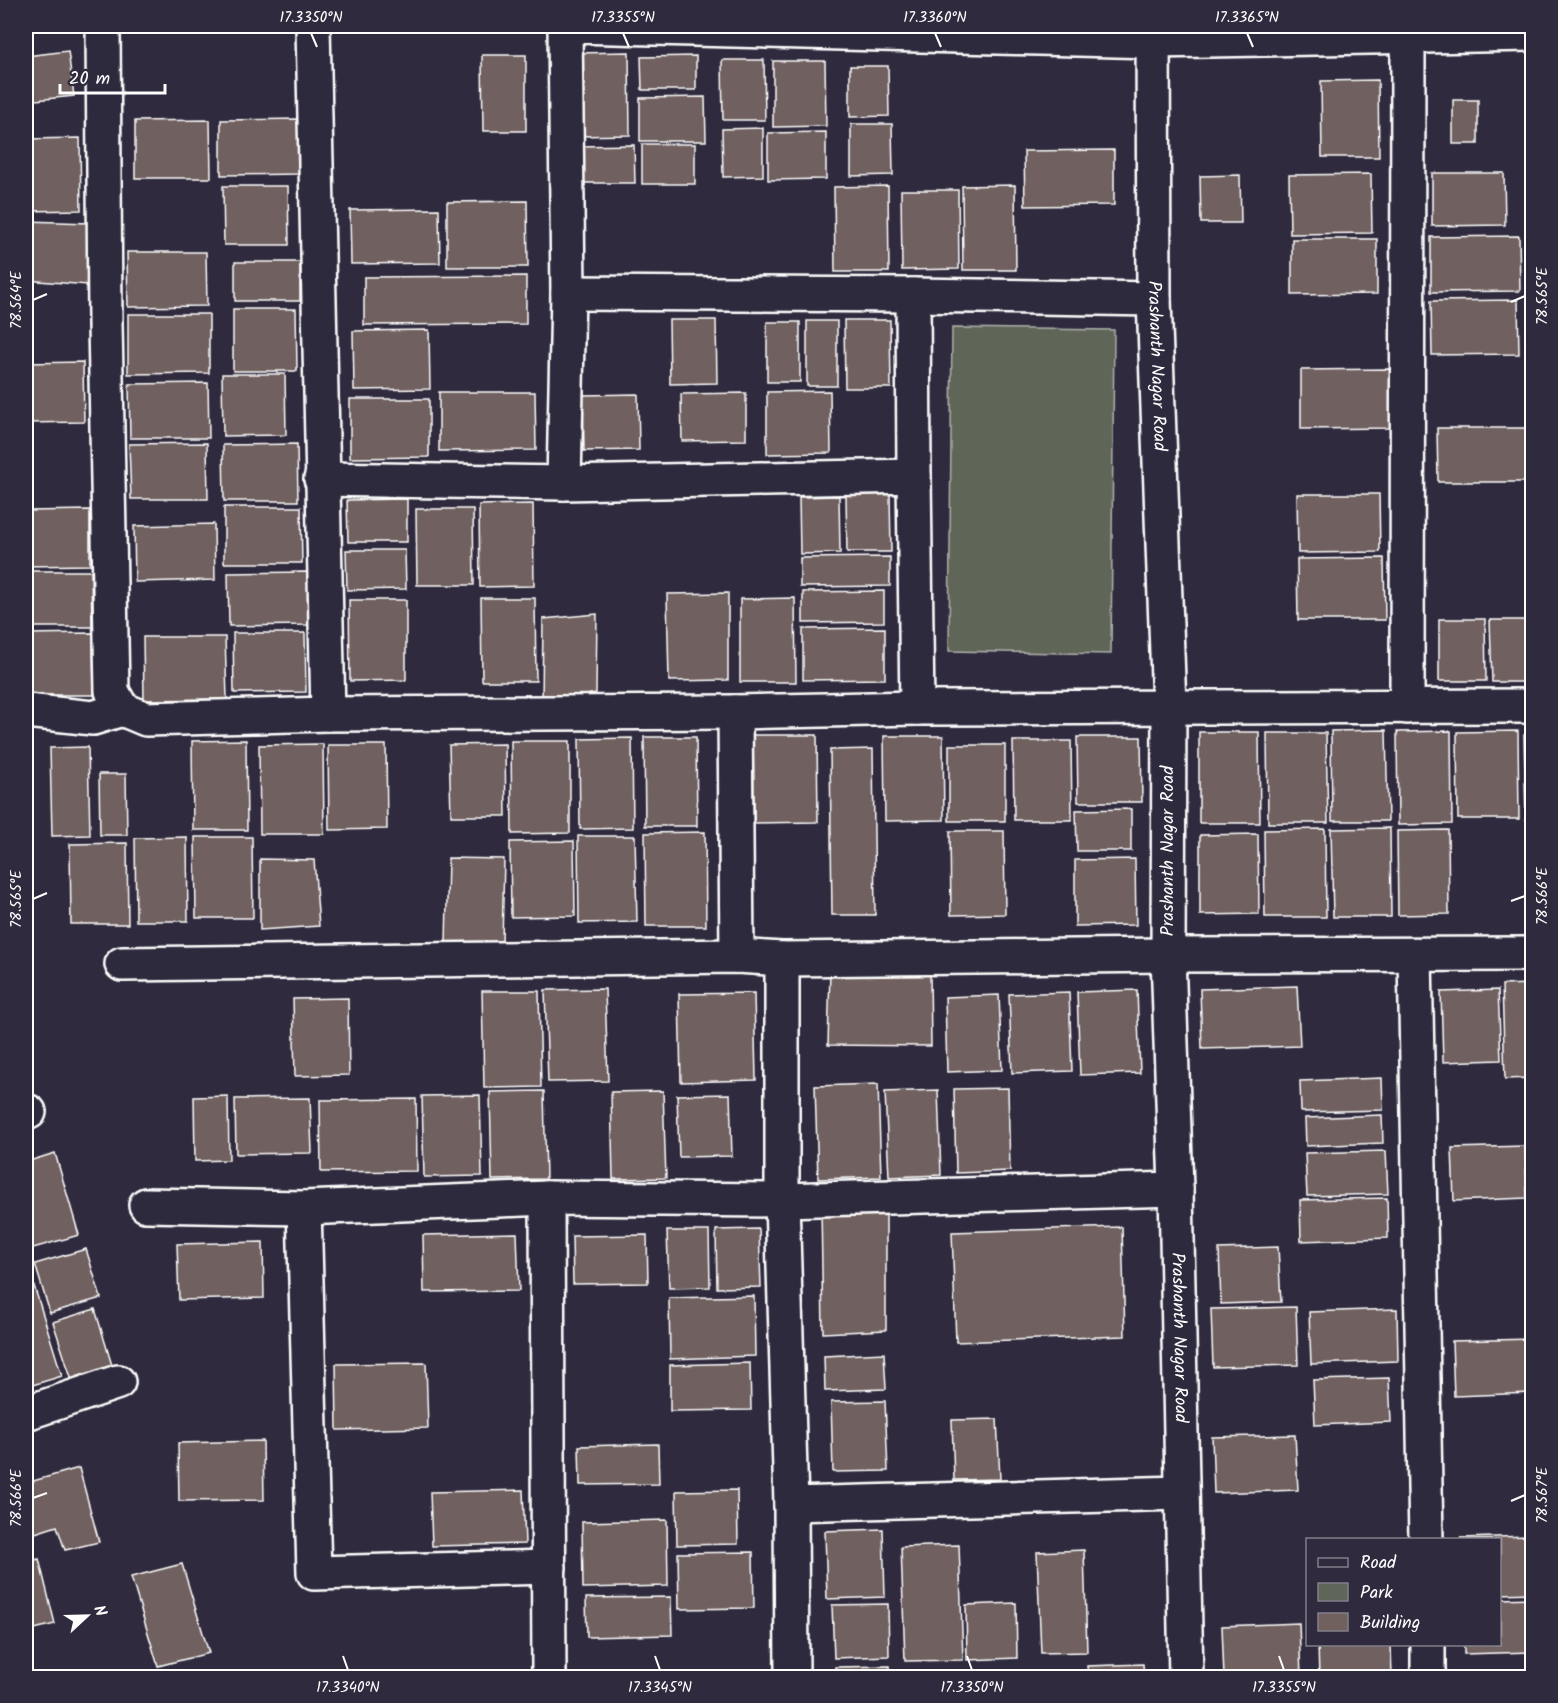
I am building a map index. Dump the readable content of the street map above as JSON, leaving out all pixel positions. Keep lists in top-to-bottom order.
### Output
{
  "streets": {
    "street": ["Prashanth Nagar Road"]
  },
  "legend": ["Road", "Park", "Building"],
  "scale_bar": "20 m",
  "north": "right",
  "coordinates": [
    "17.3350°N",
    "17.3355°N",
    "17.3360°N",
    "17.3365°N",
    "78.565°E",
    "78.564°E",
    "78.566°E",
    "78.567°E",
    "17.3340°N",
    "17.3345°N"
  ]
}
